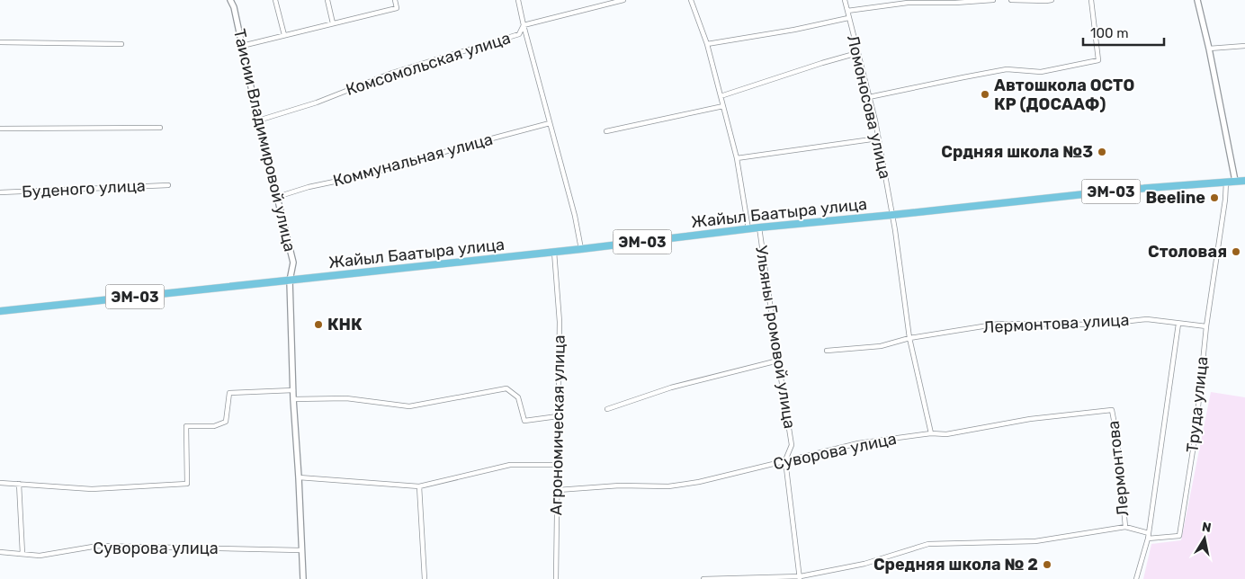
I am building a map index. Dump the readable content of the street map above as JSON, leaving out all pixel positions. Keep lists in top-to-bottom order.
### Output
{
  "streets": {
    "highway": ["ЭМ-03", "Жайыл Баатыра улица"],
    "street": [
      "Комсомольская улица",
      "Ломоносова улица",
      "Таисии Владимировой улица",
      "Коммунальная улица",
      "Буденого улица",
      "Лермонтова улица",
      "Ульяны Громовой улица",
      "Труда улица",
      "Агрономическая улица",
      "Суворова улица",
      "Лермонтова"
    ]
  },
  "crossings": [
    ["Комсомольская улица", "Таисии Владимировой улица"],
    ["Ломоносова улица", "Жайыл Баатыра улица"],
    ["Ломоносова улица", "Лермонтова улица"],
    ["Ломоносова улица", "Суворова улица"],
    ["Таисии Владимировой улица", "Коммунальная улица"],
    ["Таисии Владимировой улица", "ЭМ-03"],
    ["Таисии Владимировой улица", "Жайыл Баатыра улица"],
    ["ЭМ-03", "Жайыл Баатыра улица"],
    ["Жайыл Баатыра улица", "Ульяны Громовой улица"],
    ["Жайыл Баатыра улица", "Труда улица"],
    ["Жайыл Баатыра улица", "Агрономическая улица"],
    ["Лермонтова улица", "Труда улица"],
    ["Ульяны Громовой улица", "Суворова улица"],
    ["Агрономическая улица", "Суворова улица"],
    ["Суворова улица", "Лермонтова"]
  ],
  "places": [
    "Автошкола ОСТО КР (ДОСААФ)",
    "Срдняя школа №3",
    "Beeline",
    "Столовая",
    "КНК",
    "Средняя школа № 2"
  ],
  "scale_bar": "100 m",
  "north": "top"
}
